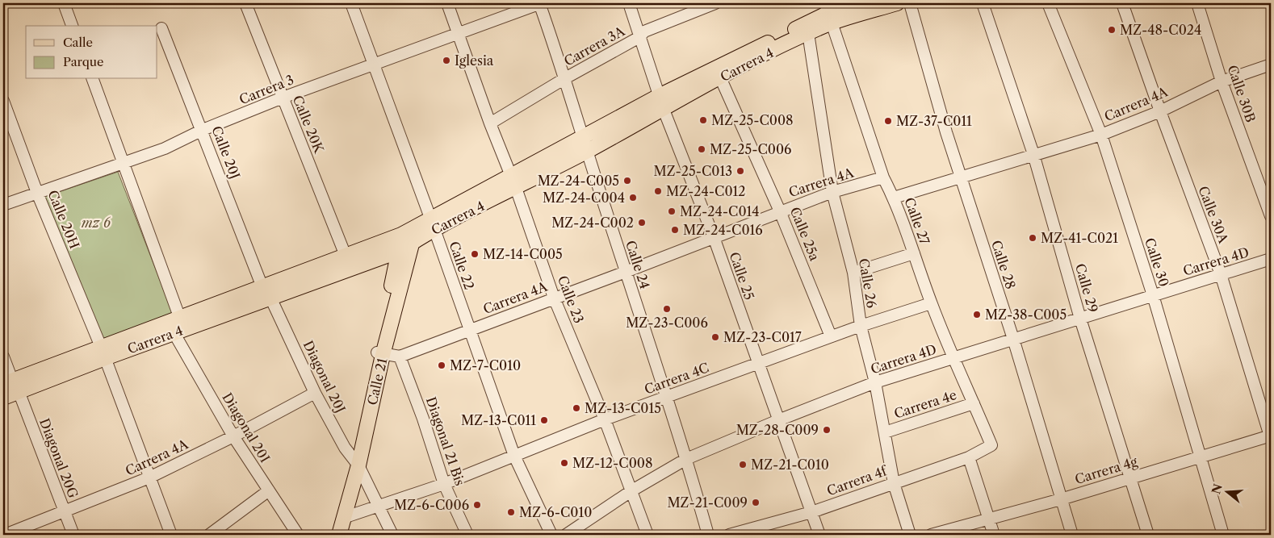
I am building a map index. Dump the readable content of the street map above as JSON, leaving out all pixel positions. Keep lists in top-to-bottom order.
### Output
{
  "streets": {
    "main road": ["Carrera 4", "Calle 21"],
    "street": [
      "Carrera 3A",
      "Carrera 3",
      "Calle 30B",
      "Carrera 4A",
      "Calle 20K",
      "Calle 20J",
      "Calle 30A",
      "Calle 20H",
      "Calle 27",
      "Calle 25a",
      "Carrera 4D",
      "Calle 30",
      "Calle 24",
      "Calle 28",
      "Calle 22",
      "Calle 25",
      "Calle 26",
      "Calle 29",
      "Calle 23",
      "Diagonal 20J",
      "Carrera 4C",
      "Carrera 4e",
      "Diagonal 20I",
      "Diagonal 21 Bis",
      "Diagonal 20G",
      "Carrera 4g",
      "Carrera 4f"
    ]
  },
  "crossings": [
    ["Carrera 3A", "Calle 24"],
    ["Carrera 3A", "Calle 25"],
    ["Carrera 3A", "Calle 23"],
    ["Carrera 4", "Calle 20K"],
    ["Carrera 4", "Calle 20J"],
    ["Carrera 4", "Calle 20H"],
    ["Carrera 4", "Calle 27"],
    ["Carrera 4", "Calle 25a"],
    ["Carrera 4", "Calle 24"],
    ["Carrera 4", "Calle 22"],
    ["Carrera 4", "Calle 25"],
    ["Carrera 4", "Calle 26"],
    ["Carrera 4", "Calle 23"],
    ["Carrera 4", "Diagonal 20J"],
    ["Carrera 4", "Calle 21"],
    ["Carrera 4", "Diagonal 20I"],
    ["Carrera 4", "Diagonal 20G"],
    ["Carrera 3", "Calle 20K"],
    ["Carrera 3", "Calle 20J"],
    ["Carrera 3", "Calle 20H"],
    ["Carrera 3", "Calle 24"],
    ["Carrera 3", "Calle 22"],
    ["Carrera 3", "Calle 23"],
    ["Calle 30B", "Carrera 4A"],
    ["Carrera 4A", "Calle 30A"],
    ["Carrera 4A", "Calle 20H"],
    ["Carrera 4A", "Calle 27"],
    ["Carrera 4A", "Calle 25a"],
    ["Carrera 4A", "Calle 30"],
    ["Carrera 4A", "Calle 24"],
    ["Carrera 4A", "Calle 28"],
    ["Carrera 4A", "Calle 22"],
    ["Carrera 4A", "Calle 25"],
    ["Carrera 4A", "Calle 26"],
    ["Carrera 4A", "Calle 29"],
    ["Carrera 4A", "Calle 23"],
    ["Carrera 4A", "Diagonal 20J"],
    ["Carrera 4A", "Calle 21"],
    ["Carrera 4A", "Diagonal 20I"],
    ["Carrera 4A", "Diagonal 21 Bis"],
    ["Carrera 4A", "Diagonal 20G"],
    ["Calle 20J", "Diagonal 20J"],
    ["Calle 30A", "Carrera 4D"],
    ["Calle 30A", "Carrera 4g"],
    ["Calle 27", "Carrera 4D"],
    ["Calle 27", "Carrera 4C"],
    ["Calle 27", "Carrera 4e"],
    ["Calle 27", "Carrera 4f"],
    ["Calle 25a", "Carrera 4C"],
    ["Carrera 4D", "Calle 30"],
    ["Carrera 4D", "Calle 24"],
    ["Carrera 4D", "Calle 28"],
    ["Carrera 4D", "Calle 25"],
    ["Carrera 4D", "Calle 26"],
    ["Carrera 4D", "Calle 29"],
    ["Carrera 4D", "Calle 23"],
    ["Calle 30", "Carrera 4g"],
    ["Calle 24", "Carrera 4C"],
    ["Calle 28", "Carrera 4g"],
    ["Calle 22", "Carrera 4C"],
    ["Calle 25", "Carrera 4C"],
    ["Calle 25", "Carrera 4f"],
    ["Calle 26", "Carrera 4C"],
    ["Calle 26", "Carrera 4e"],
    ["Calle 26", "Carrera 4f"],
    ["Calle 29", "Carrera 4g"],
    ["Calle 23", "Carrera 4C"],
    ["Diagonal 20J", "Calle 21"],
    ["Carrera 4C", "Calle 21"],
    ["Carrera 4C", "Diagonal 21 Bis"]
  ],
  "parks": ["mz 6"],
  "places": [
    "MZ-48-C024",
    "Iglesia",
    "MZ-25-C008",
    "MZ-37-C011",
    "MZ-25-C006",
    "MZ-25-C013",
    "MZ-24-C005",
    "MZ-24-C012",
    "MZ-24-C004",
    "MZ-24-C014",
    "MZ-24-C002",
    "MZ-24-C016",
    "MZ-41-C021",
    "MZ-14-C005",
    "MZ-23-C006",
    "MZ-38-C005",
    "MZ-23-C017",
    "MZ-7-C010",
    "MZ-13-C015",
    "MZ-13-C011",
    "MZ-28-C009",
    "MZ-12-C008",
    "MZ-21-C010",
    "MZ-21-C009",
    "MZ-6-C006",
    "MZ-6-C010"
  ],
  "legend": ["Calle", "Parque"],
  "north": "left"
}
